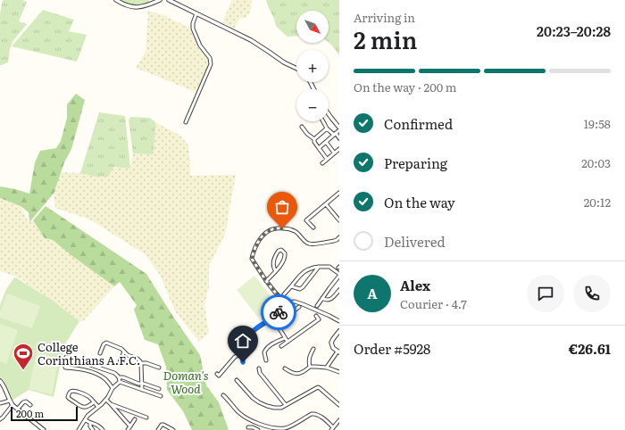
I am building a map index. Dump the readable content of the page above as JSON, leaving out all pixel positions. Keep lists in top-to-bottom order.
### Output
{
  "parks": ["Doman's Wood"],
  "places": {
    "sports": ["College Corinthians A.F.C."]
  },
  "scale_bar": "200 m",
  "north": "bottom right",
  "page": {
    "heading": ["2 min", "Arriving in", "20:23–20:28"],
    "panel": [
      "Alex",
      "Courier · 4.7",
      "Order #5928",
      "€26.61"
    ],
    "map_buttons": ["+", "−"],
    "bar": "On the way · 200 m",
    "list": [
      ["Confirmed", "19:58"],
      ["Preparing", "20:03"],
      ["On the way", "20:12"],
      "Delivered"
    ],
    "round": "A",
    "scale": "200 m"
  }
}
